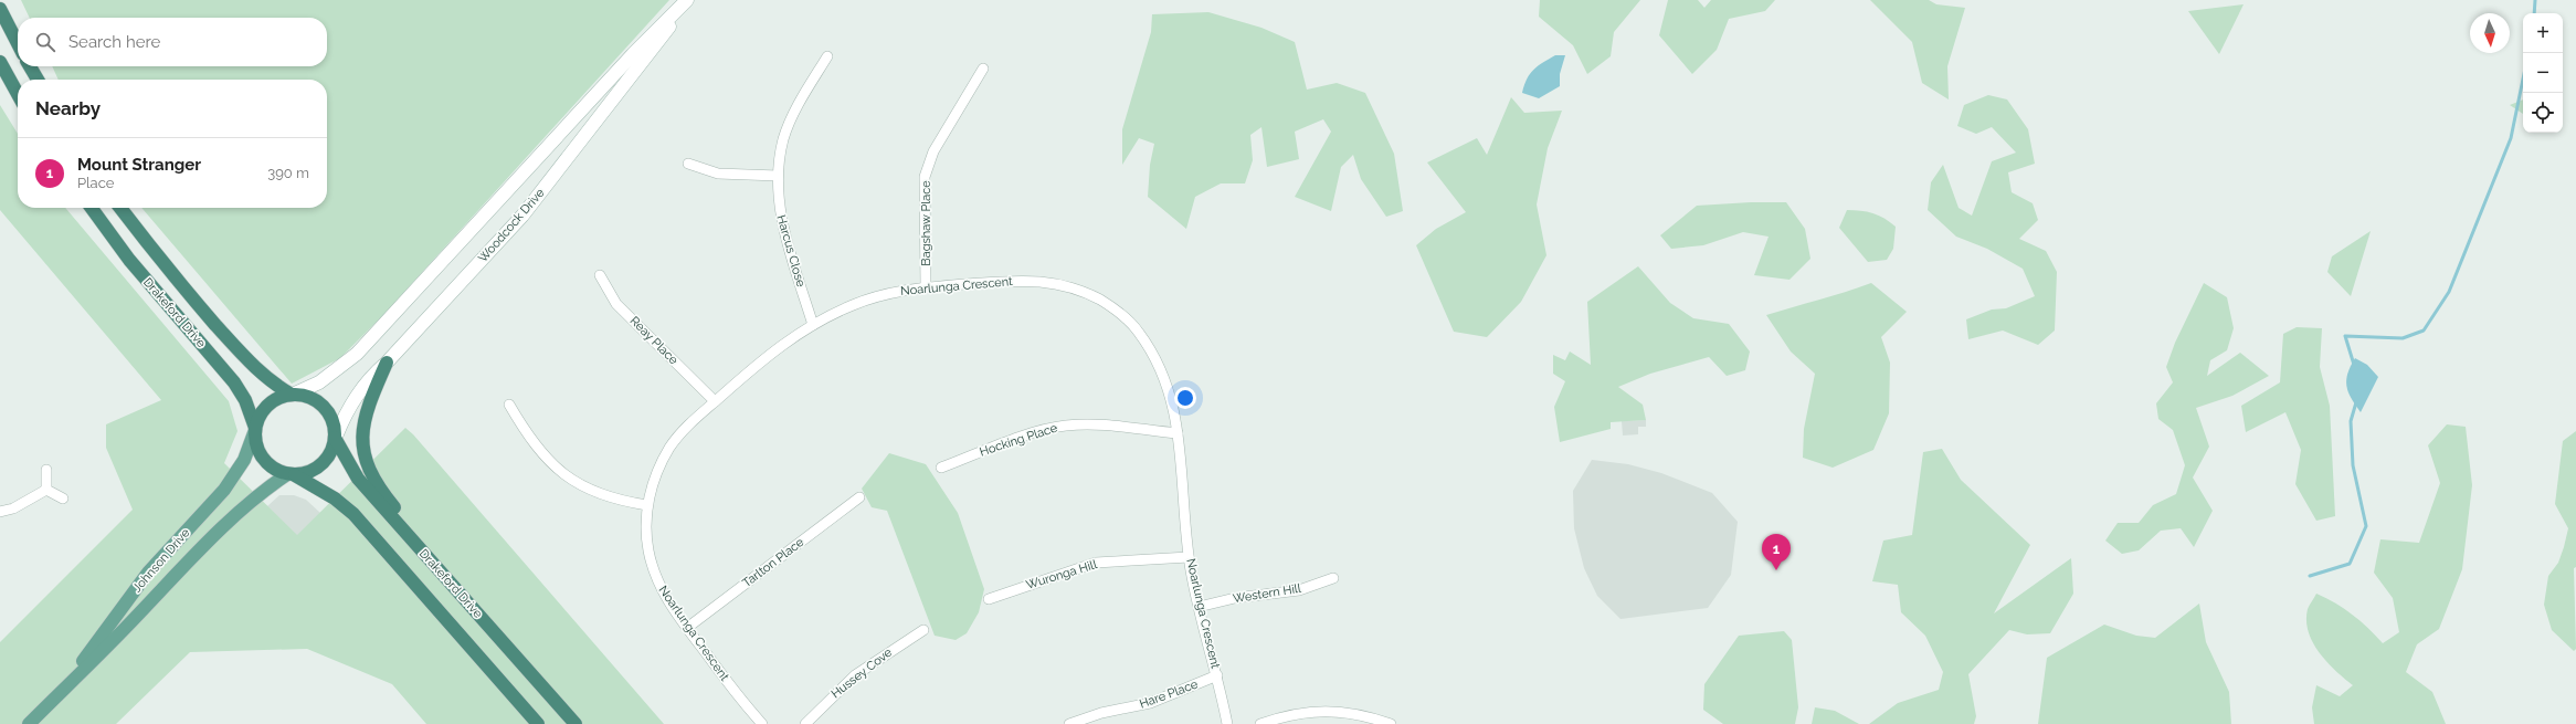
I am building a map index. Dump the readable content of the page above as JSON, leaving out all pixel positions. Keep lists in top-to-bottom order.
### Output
{
  "streets": {
    "highway": ["Drakeford Drive"],
    "main road": ["Woodcock Drive", "Johnson Drive"],
    "street": [
      "Bagshaw Place",
      "Harcus Close",
      "Noarlunga Crescent",
      "Reay Place",
      "Hocking Place",
      "Tarlton Place",
      "Wuronga Hill",
      "Western Hill",
      "Hussey Cove",
      "Hare Place"
    ]
  },
  "crossings": [
    ["Bagshaw Place", "Noarlunga Crescent"],
    ["Woodcock Drive", "Drakeford Drive"],
    ["Woodcock Drive", "Johnson Drive"],
    ["Harcus Close", "Noarlunga Crescent"],
    ["Noarlunga Crescent", "Reay Place"],
    ["Noarlunga Crescent", "Hocking Place"],
    ["Noarlunga Crescent", "Tarlton Place"],
    ["Noarlunga Crescent", "Wuronga Hill"],
    ["Noarlunga Crescent", "Western Hill"],
    ["Noarlunga Crescent", "Hare Place"],
    ["Drakeford Drive", "Johnson Drive"]
  ],
  "north": "bottom",
  "page": {
    "map_buttons": ["+", "−"],
    "search": "Search here",
    "heading": "Nearby",
    "list": [
      {
        "mark": "1",
        "name": "Mount Stranger",
        "note": "Place",
        "value": "390 m"
      }
    ],
    "pins": "1"
  }
}
